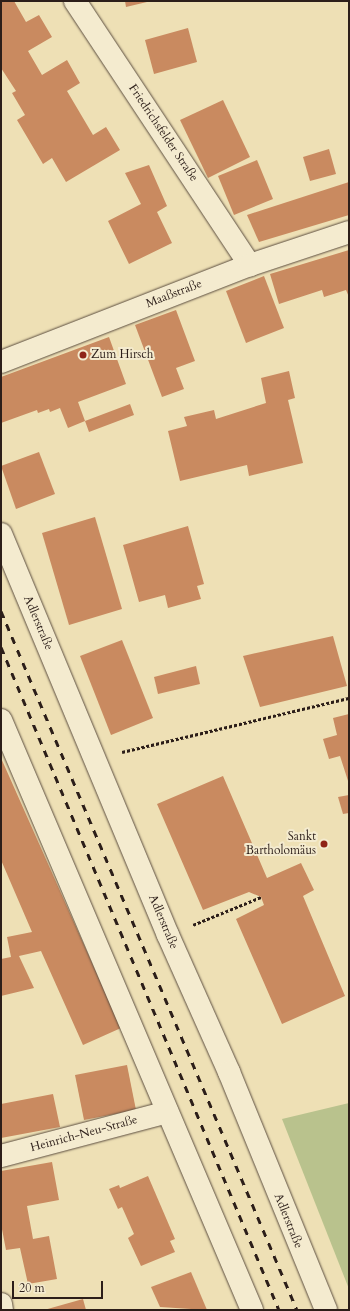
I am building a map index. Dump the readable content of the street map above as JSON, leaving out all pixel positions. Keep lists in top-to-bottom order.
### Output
{
  "streets": {
    "street": [
      "Friedrichsfelder Straße",
      "Maaßstraße",
      "Adlerstraße",
      "Heinrich-Neu-Straße"
    ]
  },
  "crossings": [
    ["Friedrichsfelder Straße", "Maaßstraße"]
  ],
  "places": ["Zum Hirsch", "Sankt Bartholomäus"],
  "scale_bar": "20 m"
}
